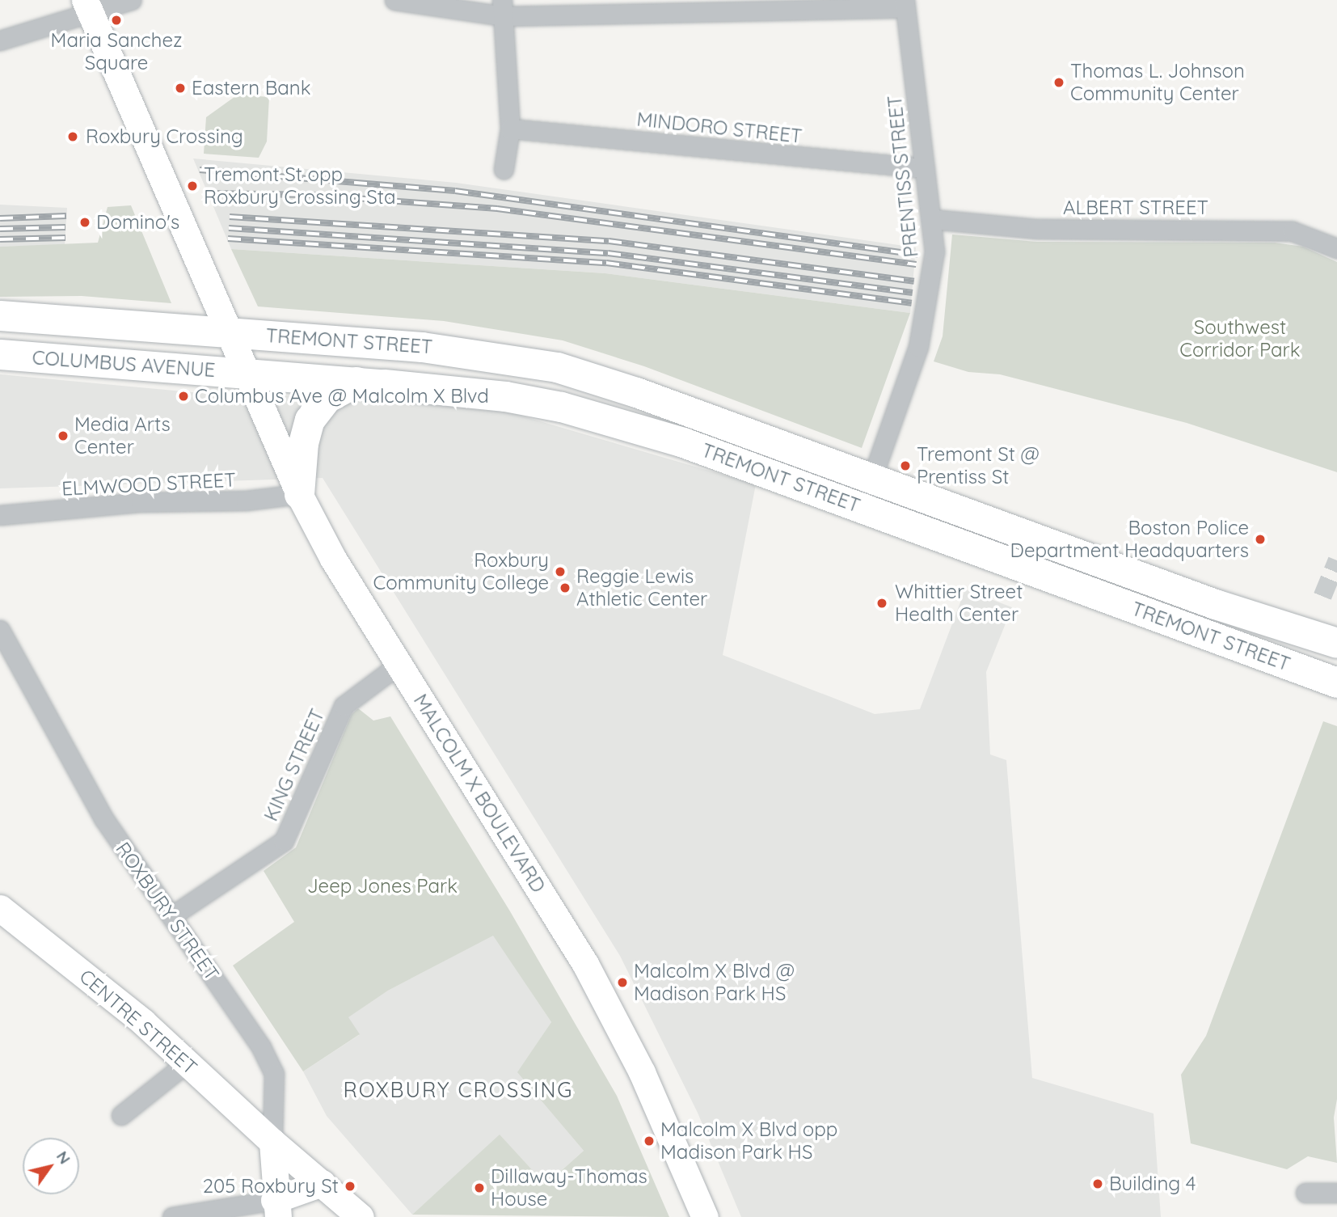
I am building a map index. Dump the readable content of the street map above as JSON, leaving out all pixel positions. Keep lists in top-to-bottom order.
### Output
{
  "streets": {
    "main road": [
      "TREMONT STREET",
      "COLUMBUS AVENUE",
      "MALCOLM X BOULEVARD",
      "CENTRE STREET"
    ],
    "street": [
      "MINDORO STREET",
      "PRENTISS STREET",
      "ALBERT STREET",
      "ELMWOOD STREET",
      "KING STREET",
      "ROXBURY STREET"
    ]
  },
  "crossings": [
    ["MINDORO STREET", "PRENTISS STREET"],
    ["PRENTISS STREET", "ALBERT STREET"],
    ["PRENTISS STREET", "TREMONT STREET"],
    ["TREMONT STREET", "COLUMBUS AVENUE"],
    ["TREMONT STREET", "MALCOLM X BOULEVARD"],
    ["COLUMBUS AVENUE", "MALCOLM X BOULEVARD"],
    ["ELMWOOD STREET", "MALCOLM X BOULEVARD"],
    ["KING STREET", "MALCOLM X BOULEVARD"],
    ["KING STREET", "ROXBURY STREET"],
    ["ROXBURY STREET", "CENTRE STREET"]
  ],
  "districts": ["ROXBURY CROSSING"],
  "parks": ["Southwest Corridor Park", "Jeep Jones Park"],
  "places": [
    "Maria Sanchez Square",
    "Thomas L. Johnson Community Center",
    "Eastern Bank",
    "Roxbury Crossing",
    "Tremont St opp Roxbury Crossing Sta",
    "Domino's",
    "Columbus Ave @ Malcolm X Blvd",
    "Media Arts Center",
    "Tremont St @ Prentiss St",
    "Boston Police Department Headquarters",
    "Roxbury Community College",
    "Reggie Lewis Athletic Center",
    "Whittier Street Health Center",
    "Malcolm X Blvd @ Madison Park HS",
    "Malcolm X Blvd opp Madison Park HS",
    "Building 4",
    "205 Roxbury St",
    "Dillaway-Thomas House"
  ],
  "north": "top right"
}
